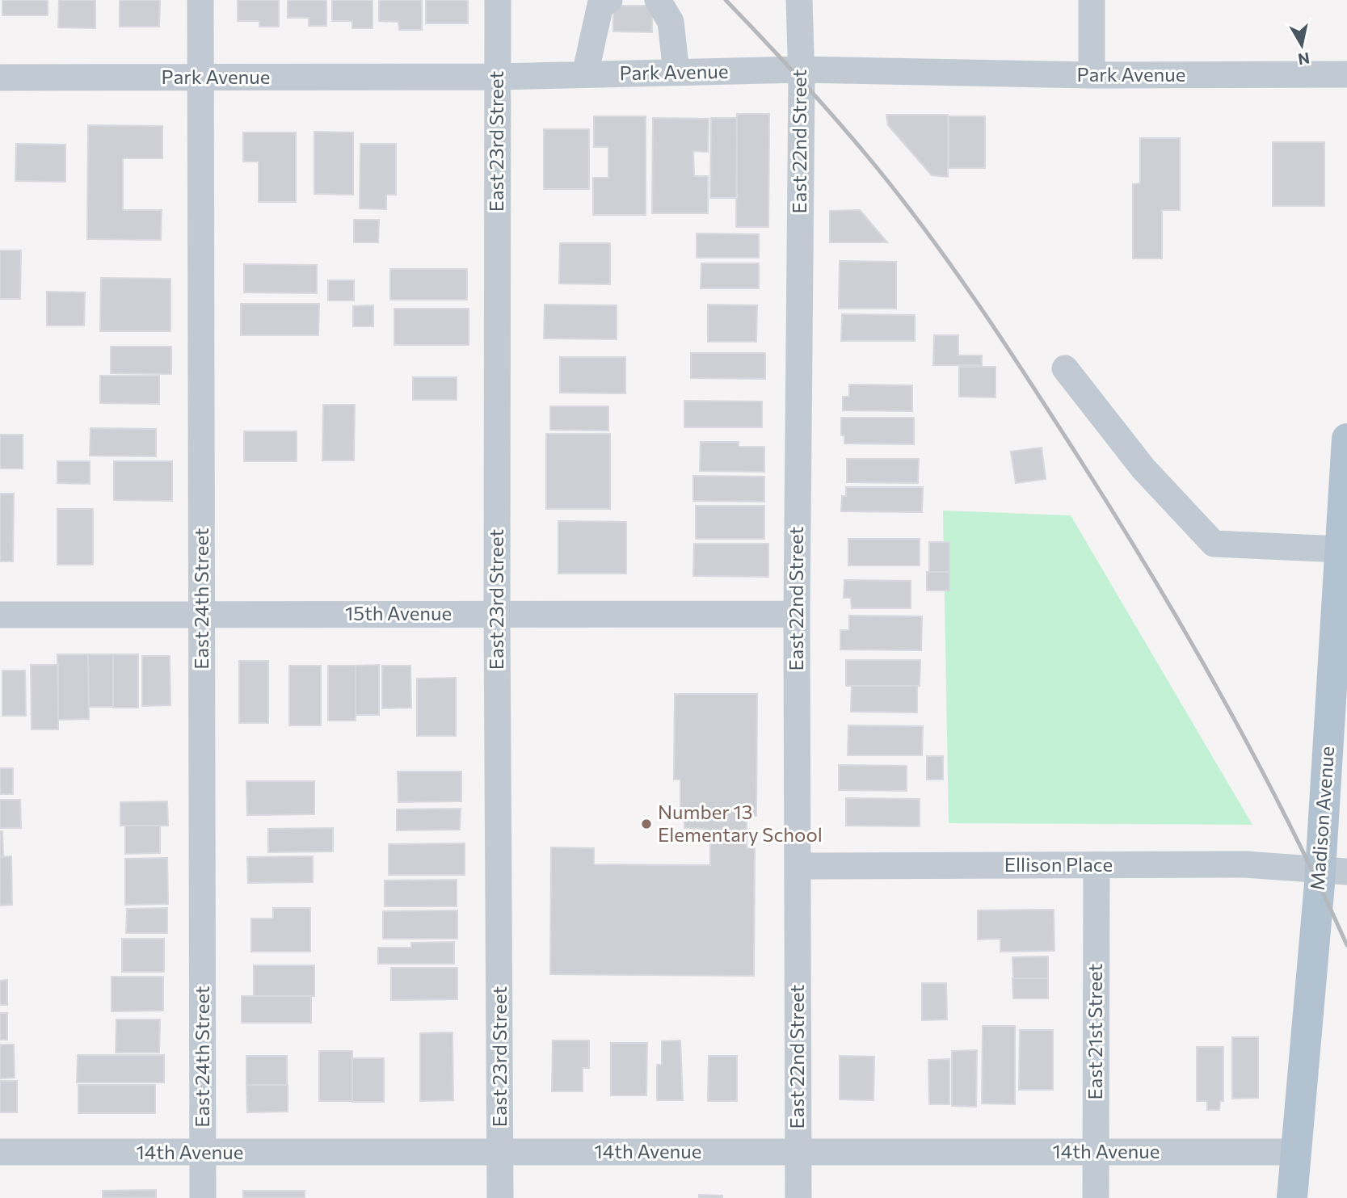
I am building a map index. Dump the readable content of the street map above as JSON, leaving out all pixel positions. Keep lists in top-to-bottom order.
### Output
{
  "streets": {
    "main road": ["Madison Avenue"],
    "street": [
      "Park Avenue",
      "East 23rd Street",
      "East 22nd Street",
      "East 24th Street",
      "15th Avenue",
      "Ellison Place",
      "East 21st Street",
      "14th Avenue"
    ]
  },
  "crossings": [
    ["Park Avenue", "East 23rd Street"],
    ["Park Avenue", "East 22nd Street"],
    ["Park Avenue", "East 24th Street"],
    ["East 23rd Street", "15th Avenue"],
    ["East 23rd Street", "14th Avenue"],
    ["East 22nd Street", "15th Avenue"],
    ["East 22nd Street", "Ellison Place"],
    ["East 22nd Street", "14th Avenue"],
    ["East 24th Street", "15th Avenue"],
    ["East 24th Street", "14th Avenue"],
    ["Madison Avenue", "Ellison Place"],
    ["Madison Avenue", "14th Avenue"],
    ["Ellison Place", "East 21st Street"],
    ["East 21st Street", "14th Avenue"]
  ],
  "places": ["Number 13 Elementary School"],
  "north": "bottom"
}
